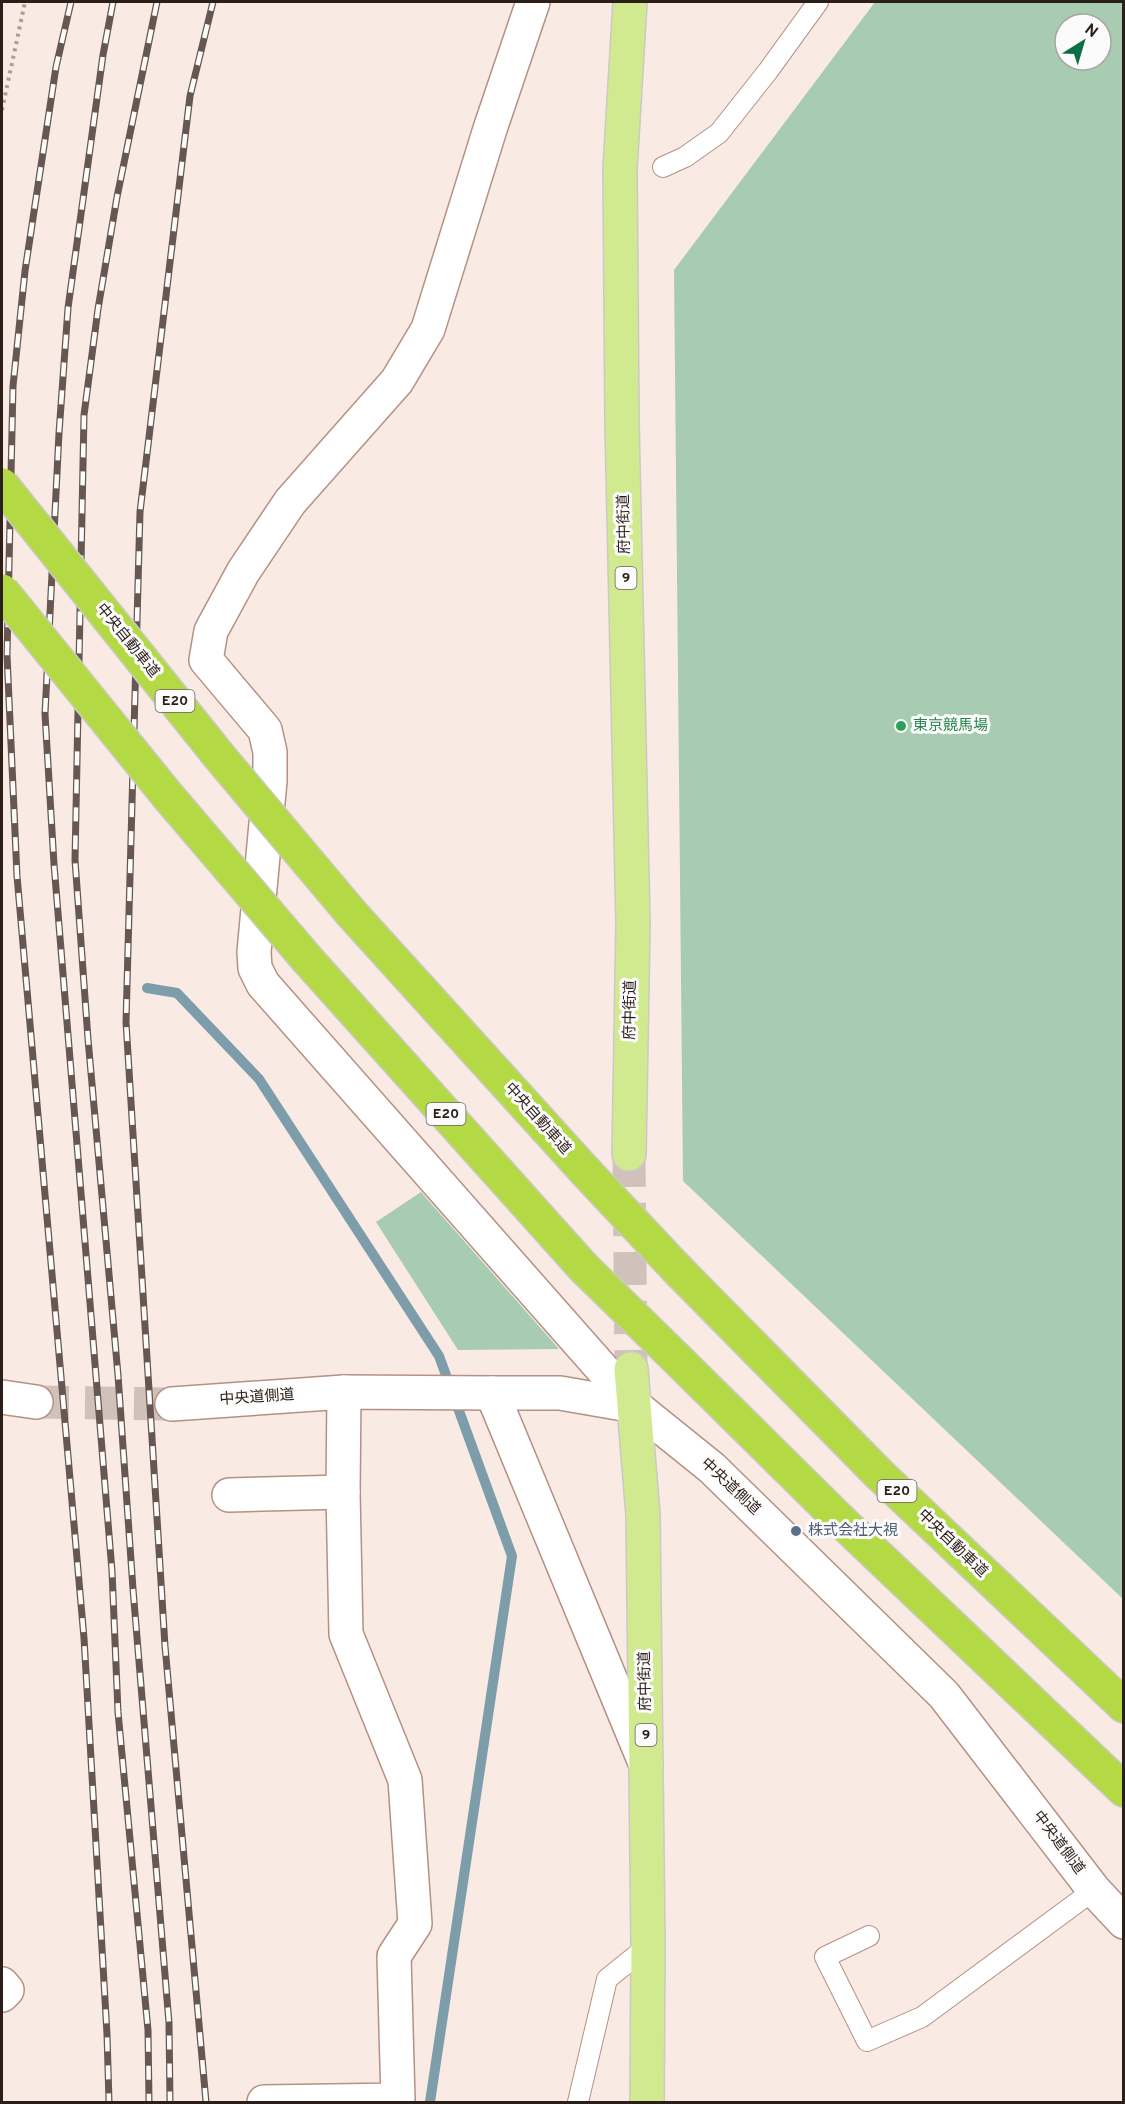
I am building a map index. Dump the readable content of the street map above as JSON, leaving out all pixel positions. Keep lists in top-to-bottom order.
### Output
{
  "streets": {
    "highway": ["中央自動車道", "E20"],
    "main road": ["府中街道", "9"],
    "street": ["中央道側道"]
  },
  "crossings": [
    ["府中街道", "中央道側道"]
  ],
  "places": ["東京競馬場", "株式会社大視"],
  "north": "top right"
}
